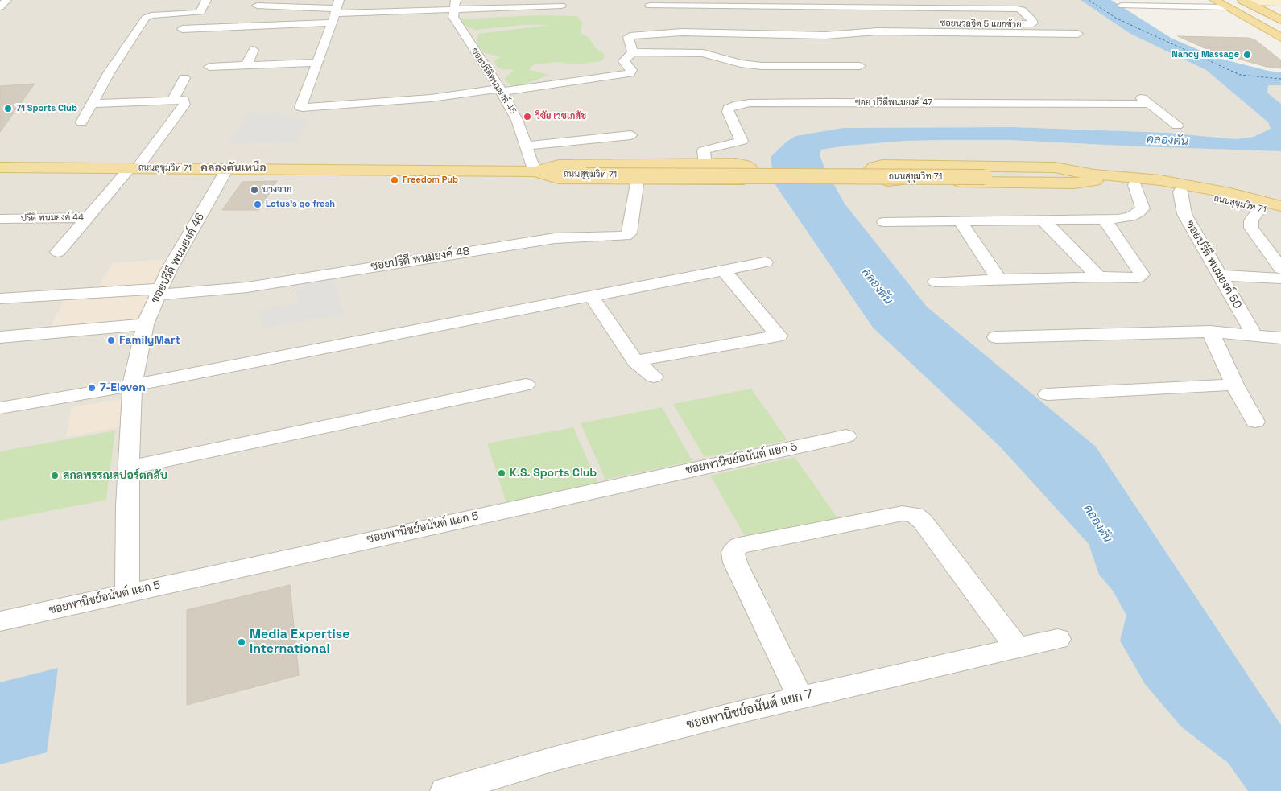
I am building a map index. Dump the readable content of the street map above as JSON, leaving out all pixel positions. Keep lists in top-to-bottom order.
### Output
{
  "streets": {
    "main road": ["ถนนสุขุมวิท 71"],
    "street": [
      "ซอยนวลจิต 5 แยกซ้าย",
      "ซอยปรีดีพนมยงค์ 45",
      "ซอย ปรีดีพนมยงค์ 47",
      "ปรีดี พนมยงค์ 44",
      "ซอยปรีดี พนมยงค์ 46",
      "ซอยปรีดี พนมยงค์ 48",
      "ซอยปรีดี พนมยงค์ 50",
      "ซอยพานิชย์อนันต์ แยก 5",
      "ซอยพานิชย์อนันต์ แยก 7"
    ]
  },
  "crossings": [
    ["ซอยปรีดีพนมยงค์ 45", "ถนนสุขุมวิท 71"],
    ["ถนนสุขุมวิท 71", "ปรีดี พนมยงค์ 44"],
    ["ถนนสุขุมวิท 71", "ซอยปรีดี พนมยงค์ 46"],
    ["ถนนสุขุมวิท 71", "ซอยปรีดี พนมยงค์ 50"],
    ["ซอยปรีดี พนมยงค์ 46", "ซอยปรีดี พนมยงค์ 48"],
    ["ซอยปรีดี พนมยงค์ 46", "ซอยพานิชย์อนันต์ แยก 5"]
  ],
  "districts": ["คลองตันเหนือ"],
  "water": ["คลองตัน"],
  "places": [
    "Nancy Massage",
    "71 Sports Club",
    "วิชัย เวชเภสัช",
    "Freedom Pub",
    "บางจาก",
    "Lotus's go fresh",
    "FamilyMart",
    "7-Eleven",
    "K.S. Sports Club",
    "สกลพรรณสปอร์ตคลับ",
    "Media Expertise International"
  ]
}
